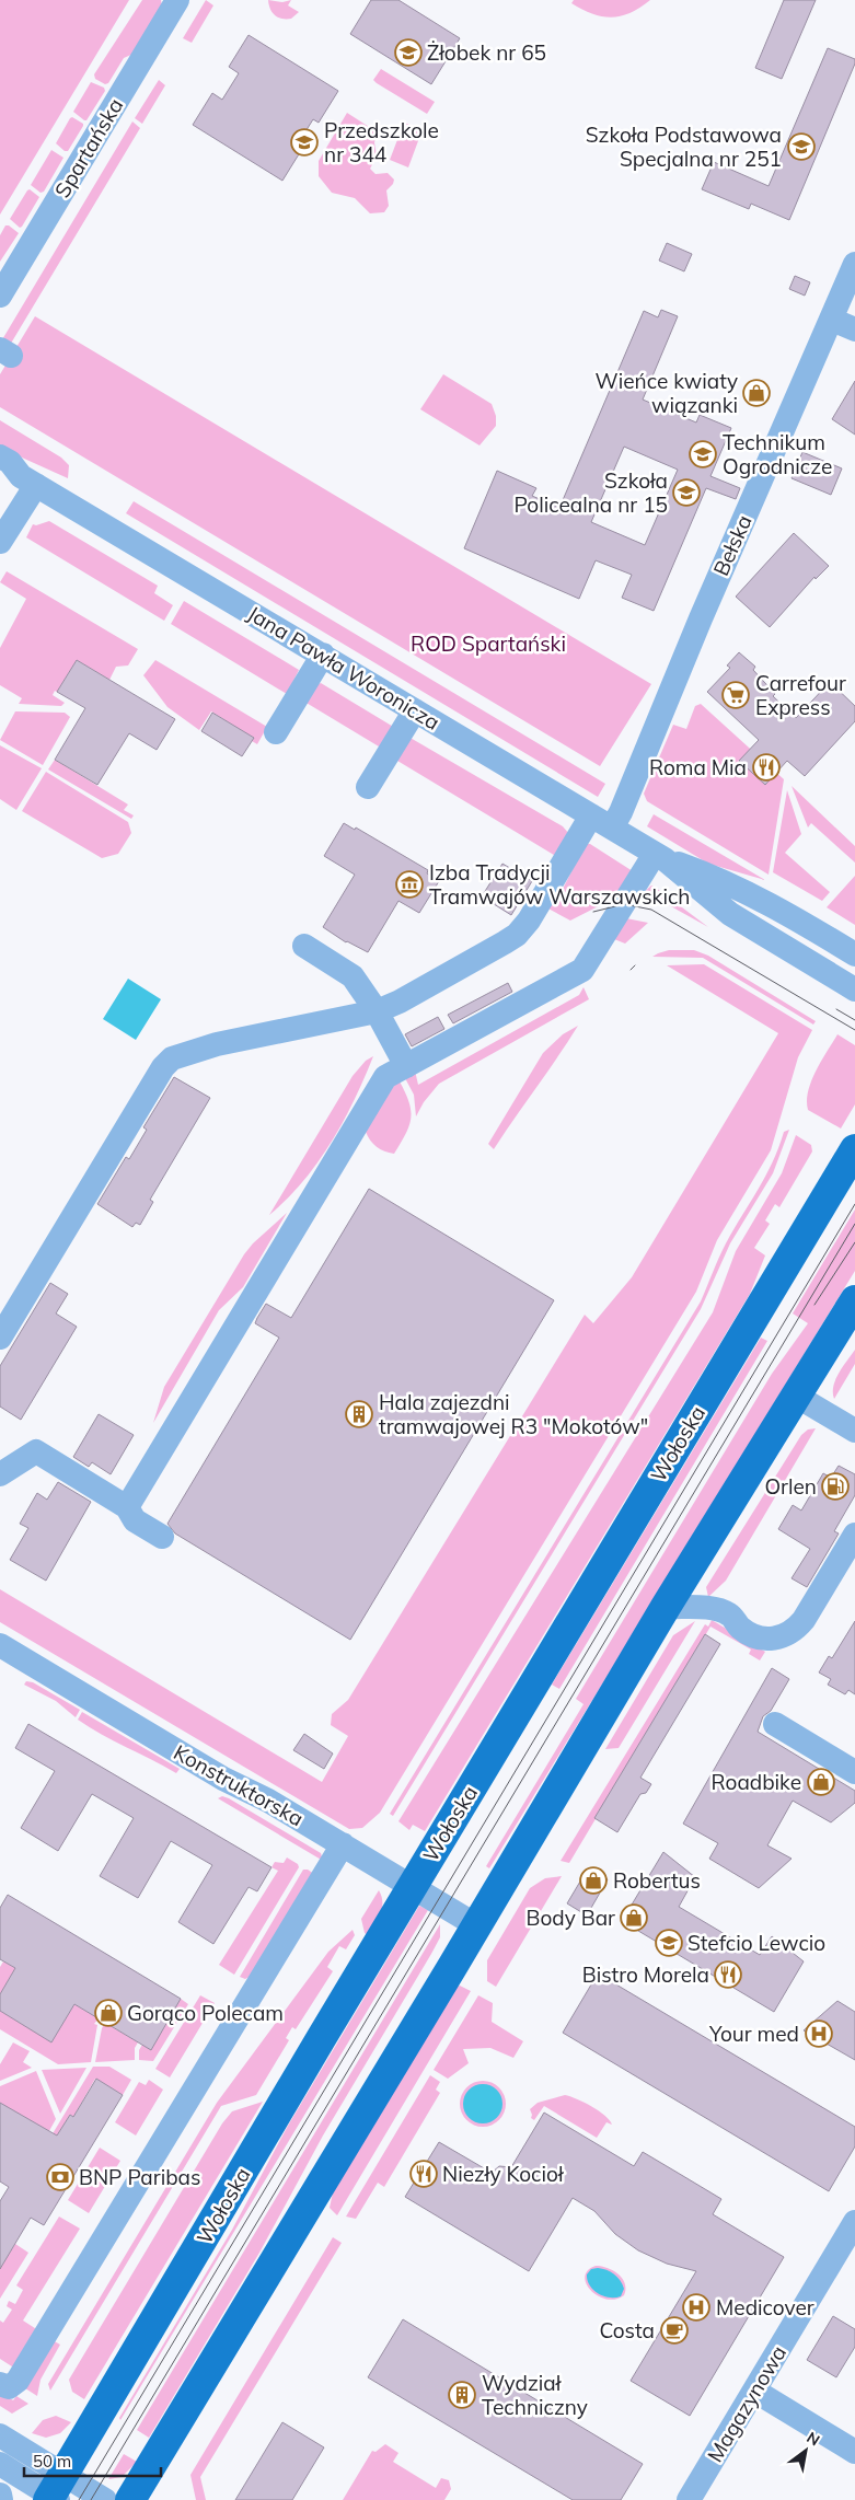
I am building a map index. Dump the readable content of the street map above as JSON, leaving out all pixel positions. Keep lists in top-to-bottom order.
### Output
{
  "streets": {
    "main road": ["Wołoska"],
    "street": [
      "Spartańska",
      "Bełska",
      "Jana Pawła Woronicza",
      "Konstruktorska",
      "Magazynowa"
    ]
  },
  "crossings": [
    ["Bełska", "Jana Pawła Woronicza"],
    ["Wołoska", "Konstruktorska"]
  ],
  "parks": ["ROD Spartański"],
  "places": {
    "school or university": [
      "Żłobek nr 65",
      "Przedszkole nr 344",
      "Szkoła Podstawowa Specjalna nr 251",
      "Technikum Ogrodnicze",
      "Szkoła Policealna nr 15",
      "Stefcio Lewcio"
    ],
    "shop": [
      "Wieńce kwiaty wiązanki",
      "Roadbike",
      "Robertus",
      "Body Bar",
      "Gorąco Polecam"
    ],
    "supermarket": ["Carrefour Express"],
    "restaurant": ["Roma Mia", "Bistro Morela", "Niezły Kocioł"],
    "museum": ["Izba Tradycji Tramwajów Warszawskich"],
    "building": ["Hala zajezdni tramwajowej R3 \"Mokotów\"", "Wydział Techniczny"],
    "fuel station": ["Orlen"],
    "hospital": ["Your med", "Medicover"],
    "bank": ["BNP Paribas"],
    "cafe": ["Costa"]
  },
  "scale_bar": "50 m",
  "north": "top right"
}
